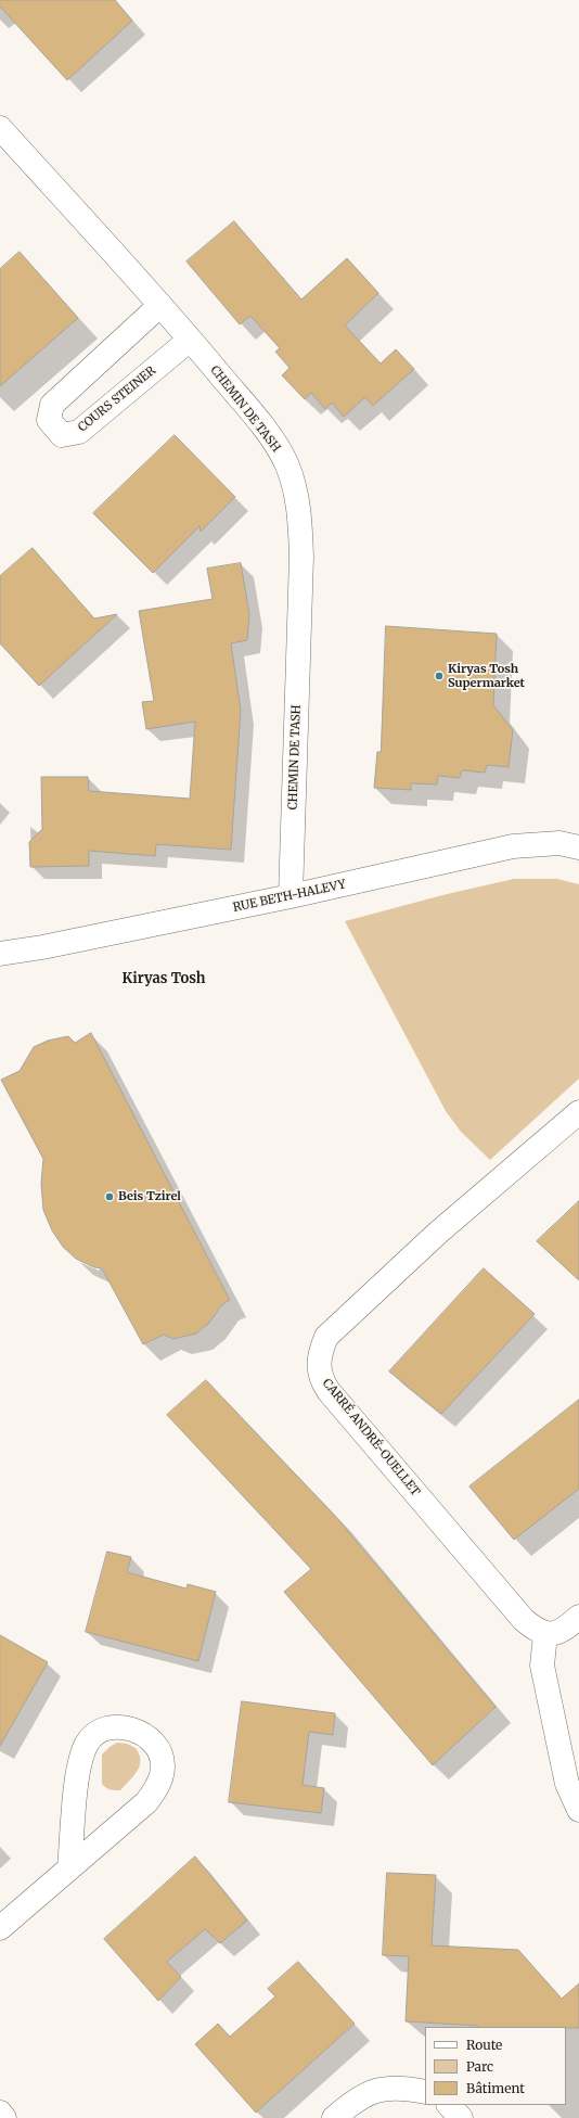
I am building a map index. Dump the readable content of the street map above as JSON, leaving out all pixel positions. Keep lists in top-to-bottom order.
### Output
{
  "streets": {
    "street": [
      "COURS STEINER",
      "CHEMIN DE TASH",
      "RUE BETH-HALEVY",
      "CARRÉ ANDRÉ-OUELLET"
    ]
  },
  "crossings": [
    ["COURS STEINER", "CHEMIN DE TASH"],
    ["CHEMIN DE TASH", "RUE BETH-HALEVY"]
  ],
  "districts": ["Kiryas Tosh"],
  "places": ["Kiryas Tosh Supermarket", "Beis Tzirel"],
  "legend": ["Route", "Parc", "Bâtiment"]
}
